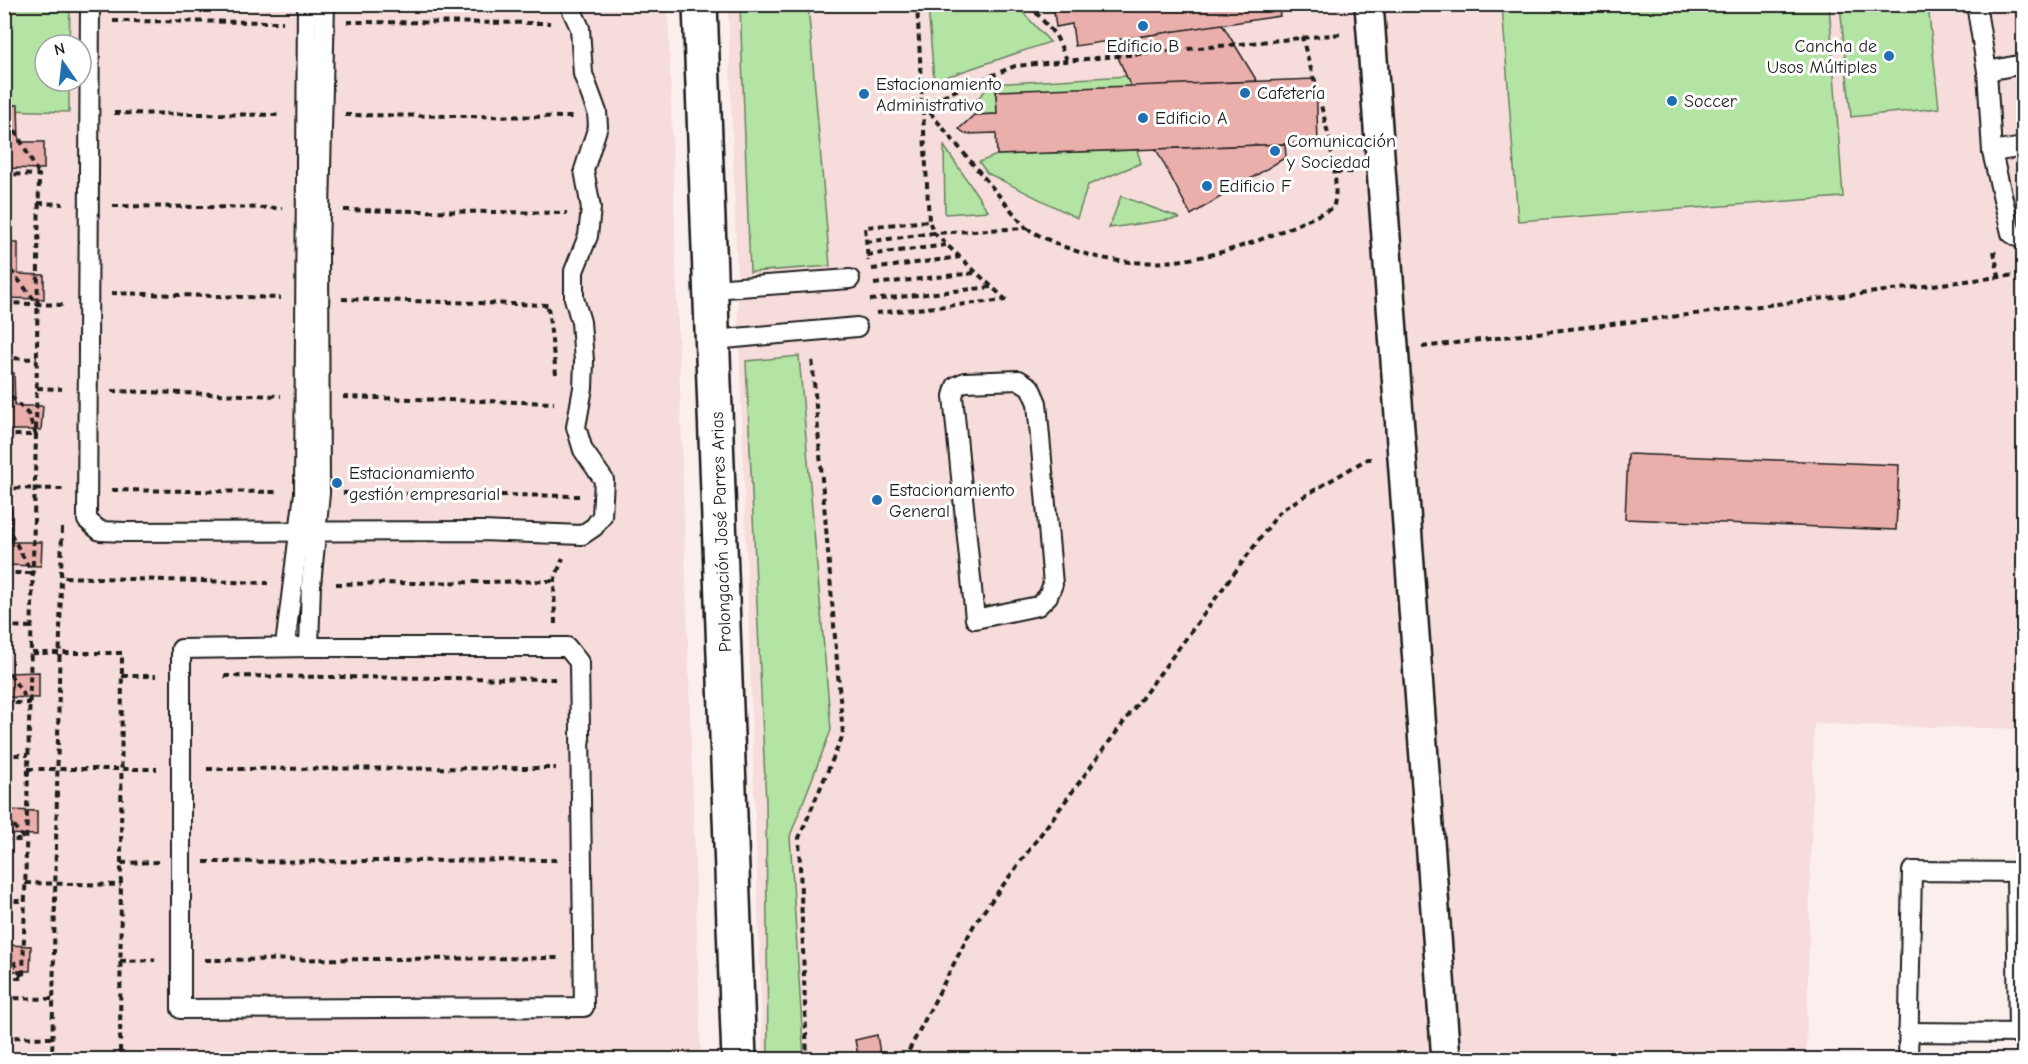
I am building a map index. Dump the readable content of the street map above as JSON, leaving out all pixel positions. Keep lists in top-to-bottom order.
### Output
{
  "streets": {
    "main road": ["Prolongación José Parres Arias"]
  },
  "places": [
    "Edificio B",
    "Cancha de Usos Múltiples",
    "Cafetería",
    "Estacionamiento Administrativo",
    "Soccer",
    "Edificio A",
    "Comunicación y Sociedad",
    "Edificio F",
    "Estacionamiento gestión empresarial",
    "Estacionamiento General"
  ],
  "north": "top"
}
